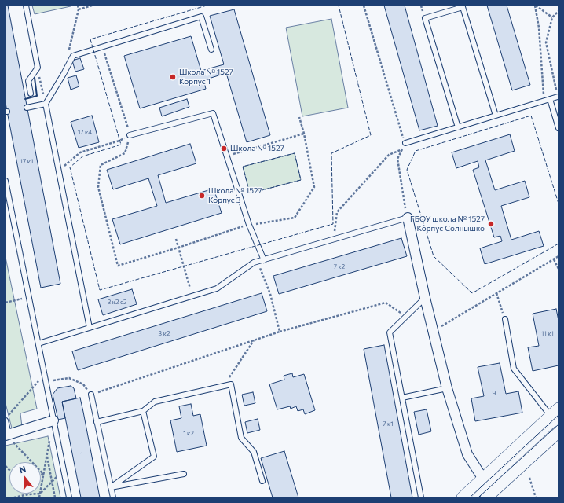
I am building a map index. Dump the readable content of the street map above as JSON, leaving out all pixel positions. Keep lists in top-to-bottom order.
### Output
{
  "places": [
    "Школа № 1527 Корпус 1",
    "Школа № 1527",
    "Школа № 1527 Корпус 3",
    "ГБОУ школа № 1527 Корпус Солнышко"
  ],
  "house_numbers": [
    "17 к4",
    "17 к1",
    "7 к2",
    "3 к2 с2",
    "3 к2",
    "11 к1",
    "9",
    "7 к1",
    "1 к2",
    "1"
  ],
  "north": "top"
}
